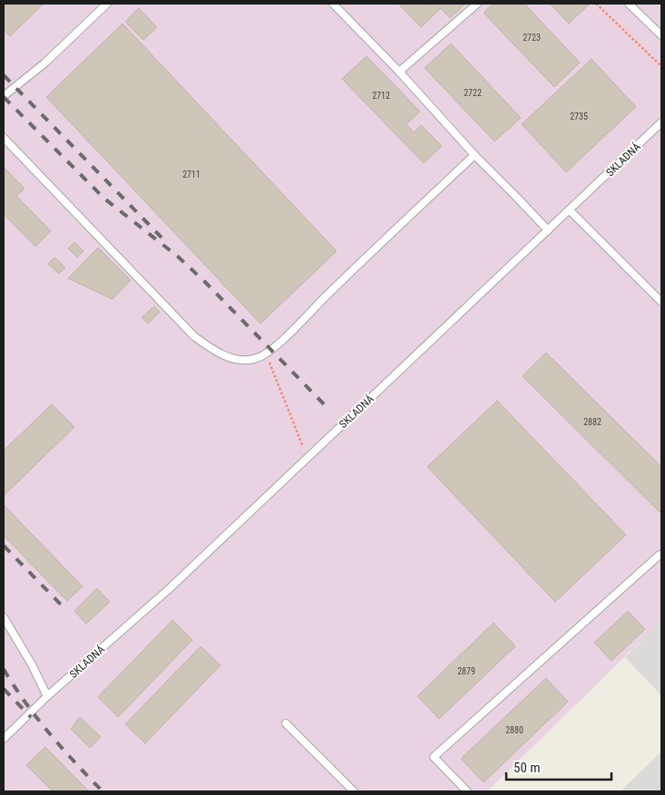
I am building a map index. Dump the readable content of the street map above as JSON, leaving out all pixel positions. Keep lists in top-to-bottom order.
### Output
{
  "streets": {
    "lane": ["SKLADNÁ"]
  },
  "house_numbers": [
    "2723",
    "2722",
    "2712",
    "2735",
    "2711",
    "2882",
    "2879",
    "2880"
  ],
  "scale_bar": "50 m"
}
